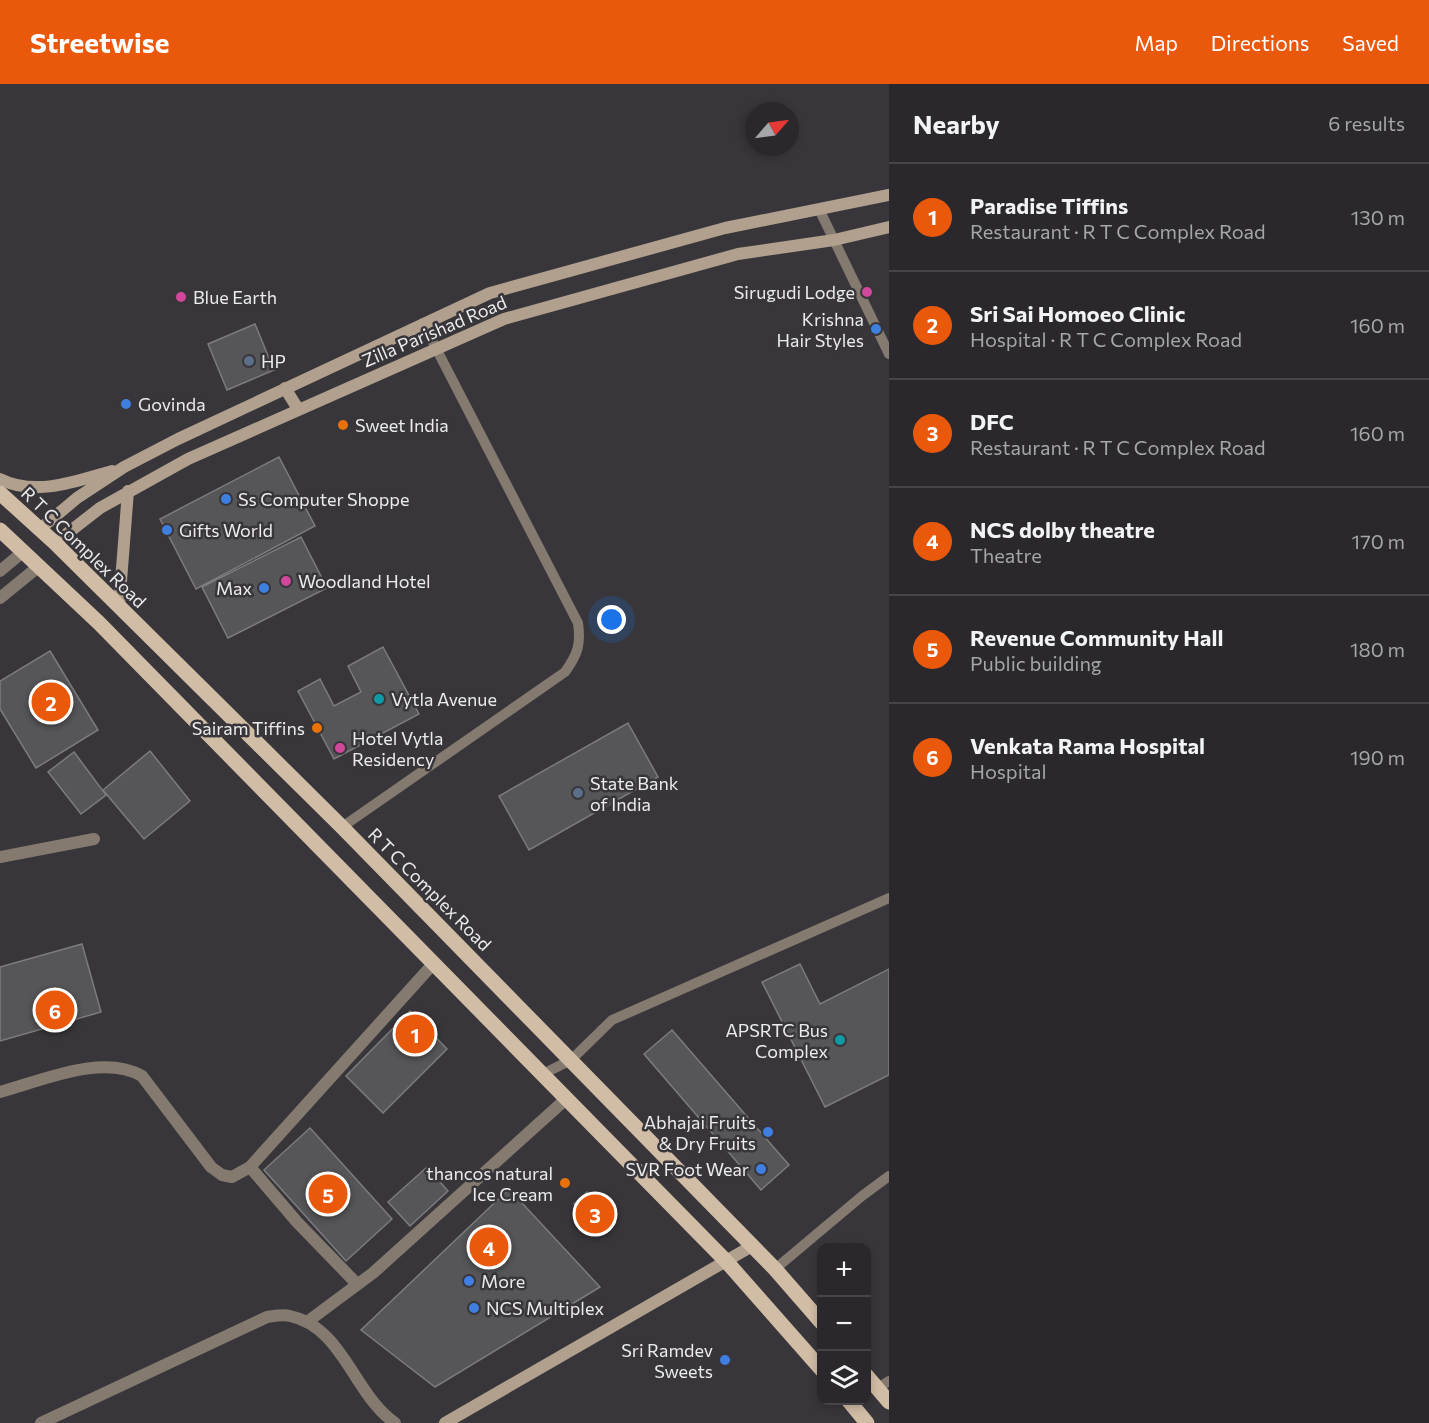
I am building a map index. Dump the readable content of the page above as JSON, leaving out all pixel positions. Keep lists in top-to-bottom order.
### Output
{
  "streets": {
    "main road": ["Zilla Parishad Road", "R T C Complex Road"]
  },
  "crossings": [
    ["Zilla Parishad Road", "R T C Complex Road"]
  ],
  "places": [
    "Sirugudi Lodge",
    "Blue Earth",
    "Krishna Hair Styles",
    "HP",
    "Govinda",
    "Sweet India",
    "Ss Computer Shoppe",
    "Gifts World",
    "Woodland Hotel",
    "Max",
    "Vytla Avenue",
    "Sairam Tiffins",
    "Hotel Vytla Residency",
    "State Bank of India",
    "APSRTC Bus Complex",
    "Abhajai Fruits & Dry Fruits",
    "SVR Foot Wear",
    "thancos natural Ice Cream",
    "More",
    "NCS Multiplex",
    "Sri Ramdev Sweets"
  ],
  "north": "top right",
  "page": {
    "header": "Streetwise",
    "nav": ["Map", "Directions", "Saved"],
    "heading": ["Nearby", "6 results"],
    "list": [
      {
        "mark": "1",
        "name": "Paradise Tiffins",
        "note": "Restaurant · R T C Complex Road",
        "value": "130 m"
      },
      {
        "mark": "2",
        "name": "Sri Sai Homoeo Clinic",
        "note": "Hospital · R T C Complex Road",
        "value": "160 m"
      },
      {
        "mark": "3",
        "name": "DFC",
        "note": "Restaurant · R T C Complex Road",
        "value": "160 m"
      },
      {
        "mark": "4",
        "name": "NCS dolby theatre",
        "note": "Theatre",
        "value": "170 m"
      },
      {
        "mark": "5",
        "name": "Revenue Community Hall",
        "note": "Public building",
        "value": "180 m"
      },
      {
        "mark": "6",
        "name": "Venkata Rama Hospital",
        "note": "Hospital",
        "value": "190 m"
      }
    ],
    "pins": [
      "2",
      "6",
      "1",
      "5",
      "3",
      "4"
    ],
    "map_buttons": ["+", "−"]
  }
}
